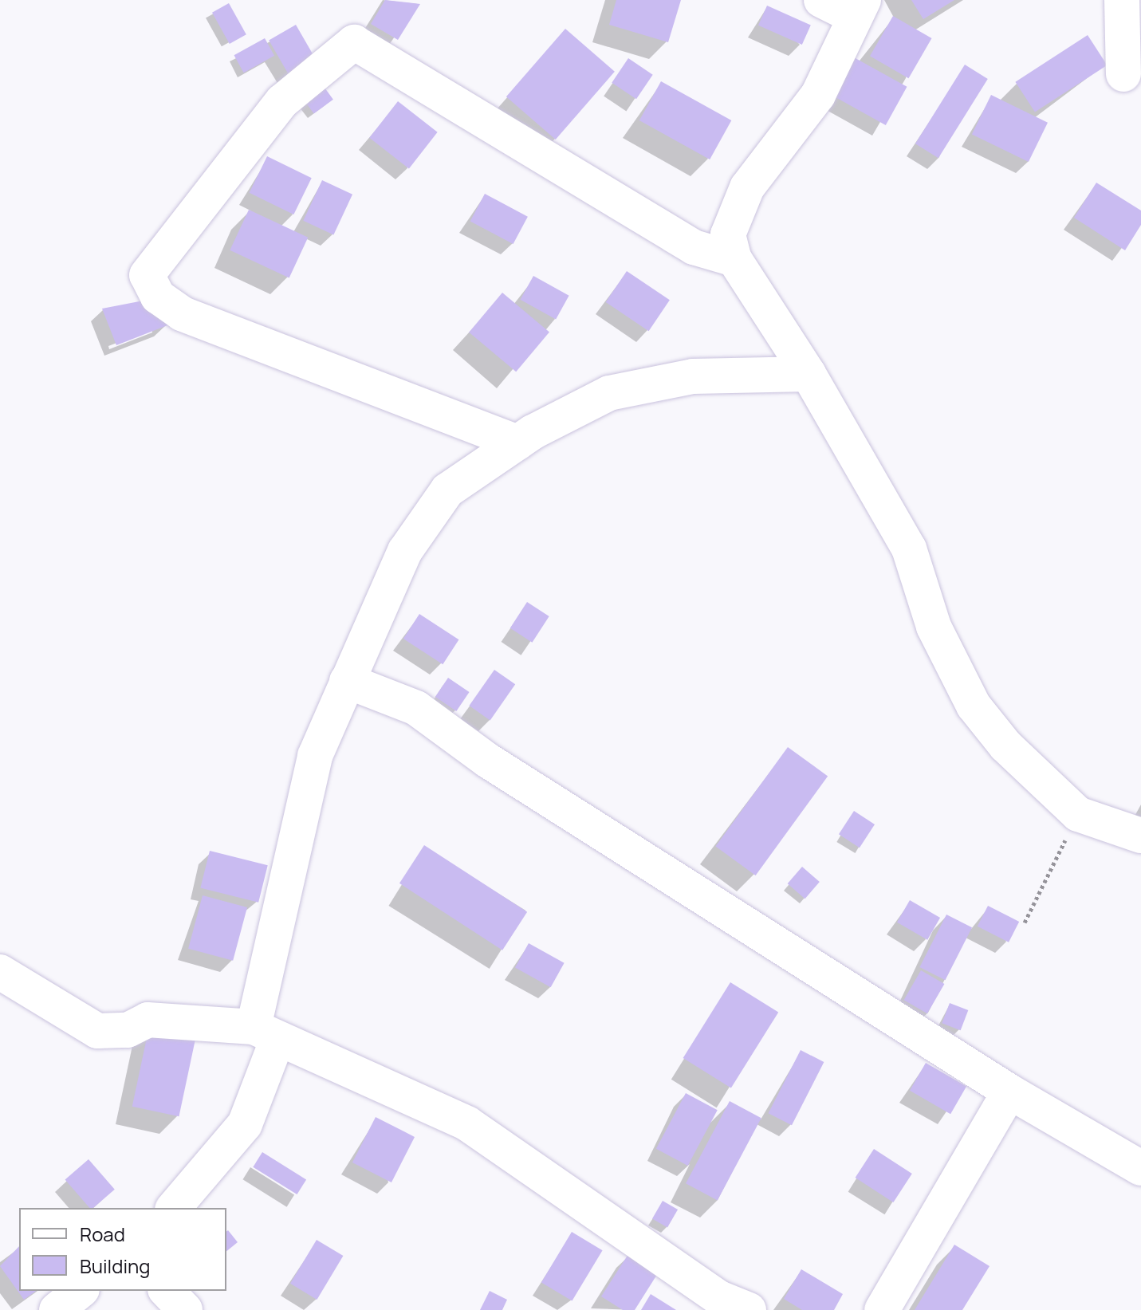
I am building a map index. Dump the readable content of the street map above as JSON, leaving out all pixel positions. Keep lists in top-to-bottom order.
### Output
{
  "legend": ["Road", "Building"]
}
